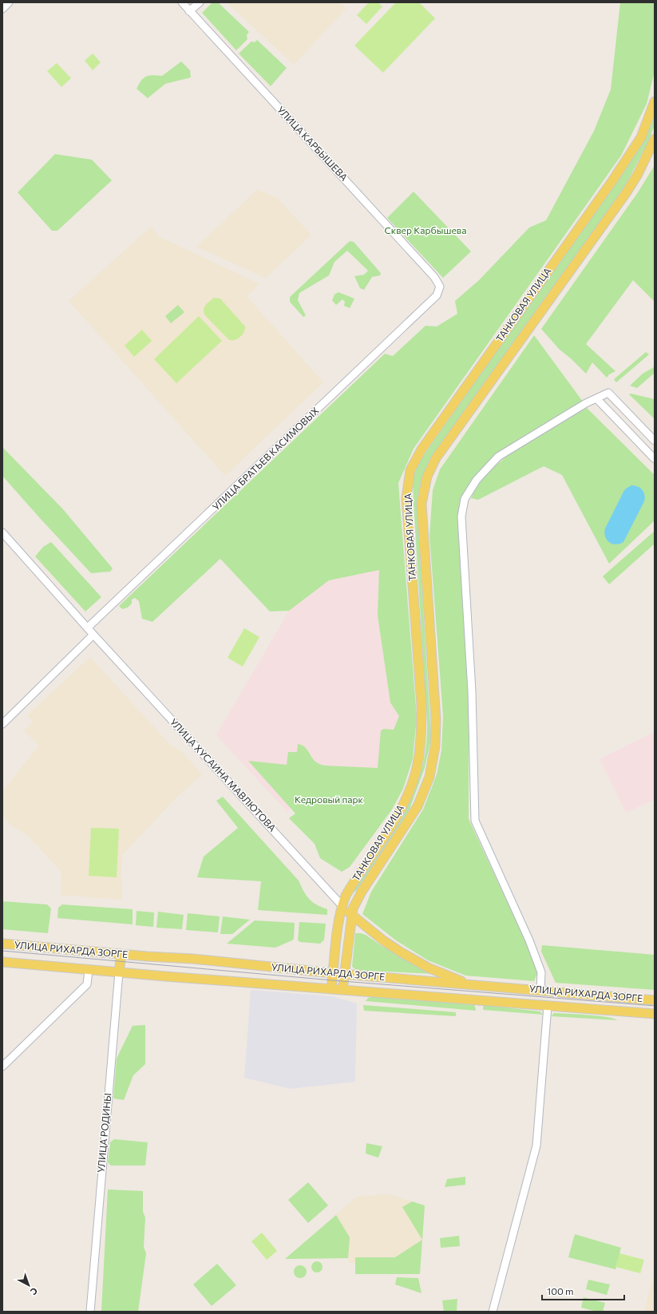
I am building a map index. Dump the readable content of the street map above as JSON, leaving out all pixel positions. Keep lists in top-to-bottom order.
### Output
{
  "streets": {
    "main road": [
      "ТАНКОВАЯ УЛИЦА",
      "УЛИЦА ХУСАИНА МАВЛЮТОВА",
      "УЛИЦА РИХАРДА ЗОРГЕ",
      "УЛИЦА РОДИНЫ"
    ],
    "street": ["УЛИЦА КАРБЫШЕВА", "УЛИЦА БРАТЬЕВ КАСИМОВЫХ"]
  },
  "crossings": [
    ["УЛИЦА КАРБЫШЕВА", "УЛИЦА БРАТЬЕВ КАСИМОВЫХ"],
    ["ТАНКОВАЯ УЛИЦА", "УЛИЦА ХУСАИНА МАВЛЮТОВА"],
    ["ТАНКОВАЯ УЛИЦА", "УЛИЦА РИХАРДА ЗОРГЕ"],
    ["УЛИЦА БРАТЬЕВ КАСИМОВЫХ", "УЛИЦА ХУСАИНА МАВЛЮТОВА"],
    ["УЛИЦА ХУСАИНА МАВЛЮТОВА", "УЛИЦА РИХАРДА ЗОРГЕ"],
    ["УЛИЦА РИХАРДА ЗОРГЕ", "УЛИЦА РОДИНЫ"]
  ],
  "parks": ["Сквер Карбышева", "Кедровый парк"],
  "scale_bar": "100 m",
  "north": "bottom right"
}
